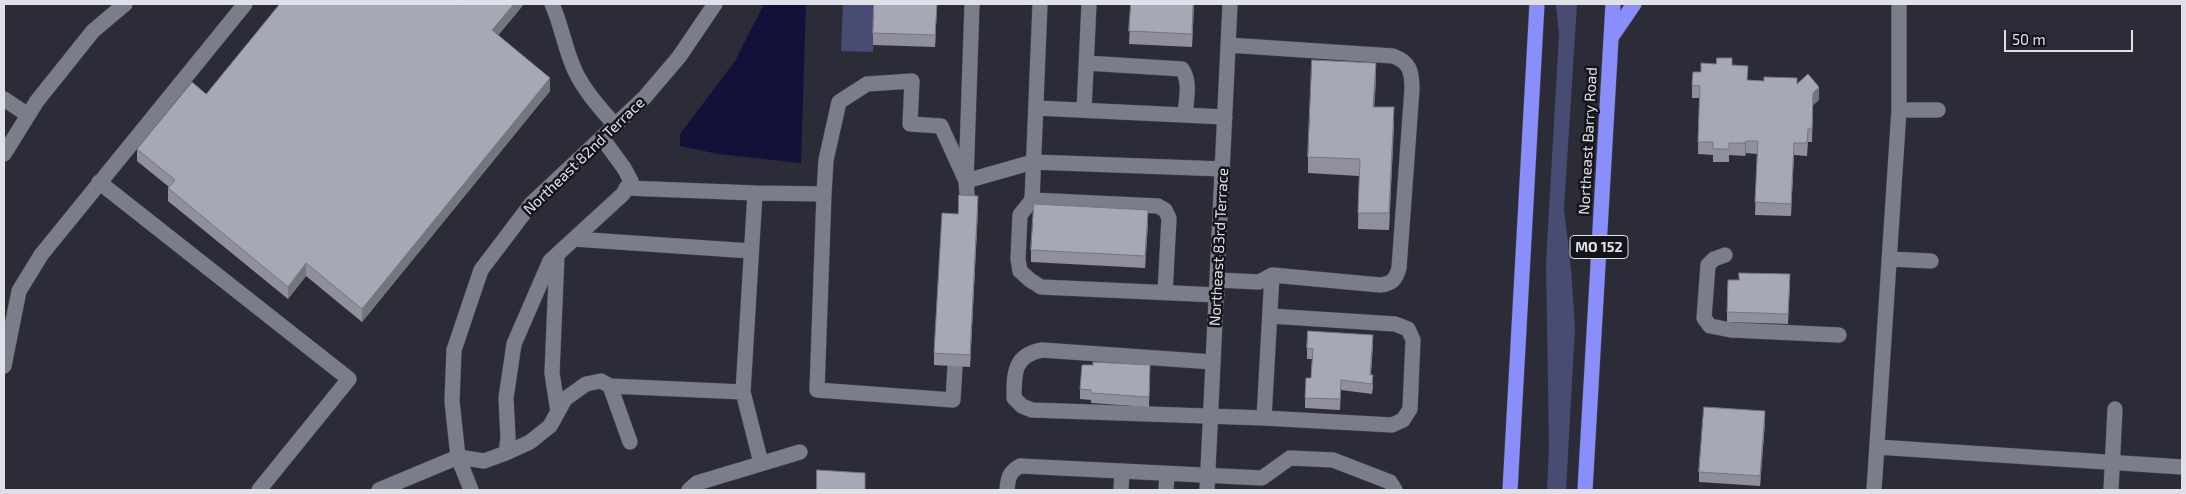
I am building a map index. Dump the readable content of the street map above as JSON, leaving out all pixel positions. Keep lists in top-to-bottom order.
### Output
{
  "streets": {
    "highway": ["Northeast Barry Road", "MO 152"],
    "street": ["Northeast 82nd Terrace", "Northeast 83rd Terrace"]
  },
  "scale_bar": "50 m"
}
